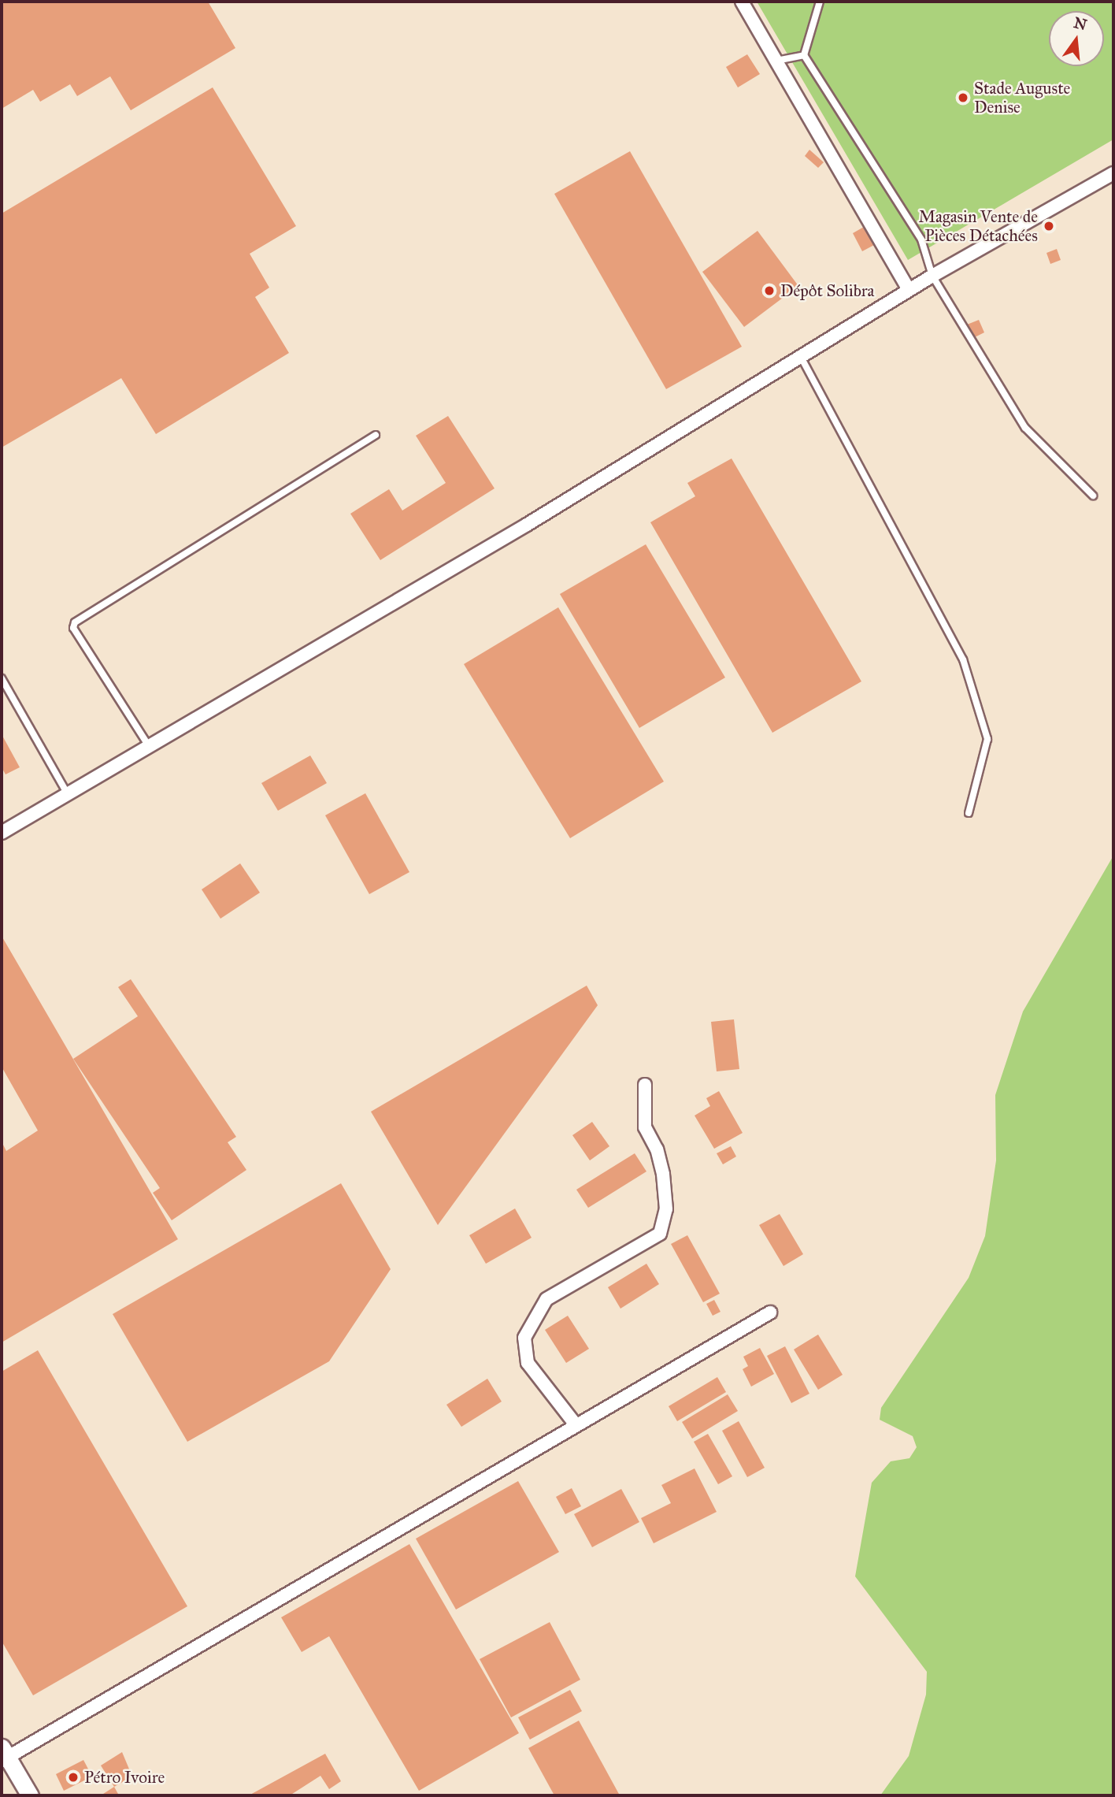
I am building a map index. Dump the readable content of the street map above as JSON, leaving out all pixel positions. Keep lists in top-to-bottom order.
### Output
{
  "places": [
    "Stade Auguste Denise",
    "Magasin Vente de Pièces Détachées",
    "Dépôt Solibra",
    "Pétro Ivoire"
  ],
  "north": "top"
}
